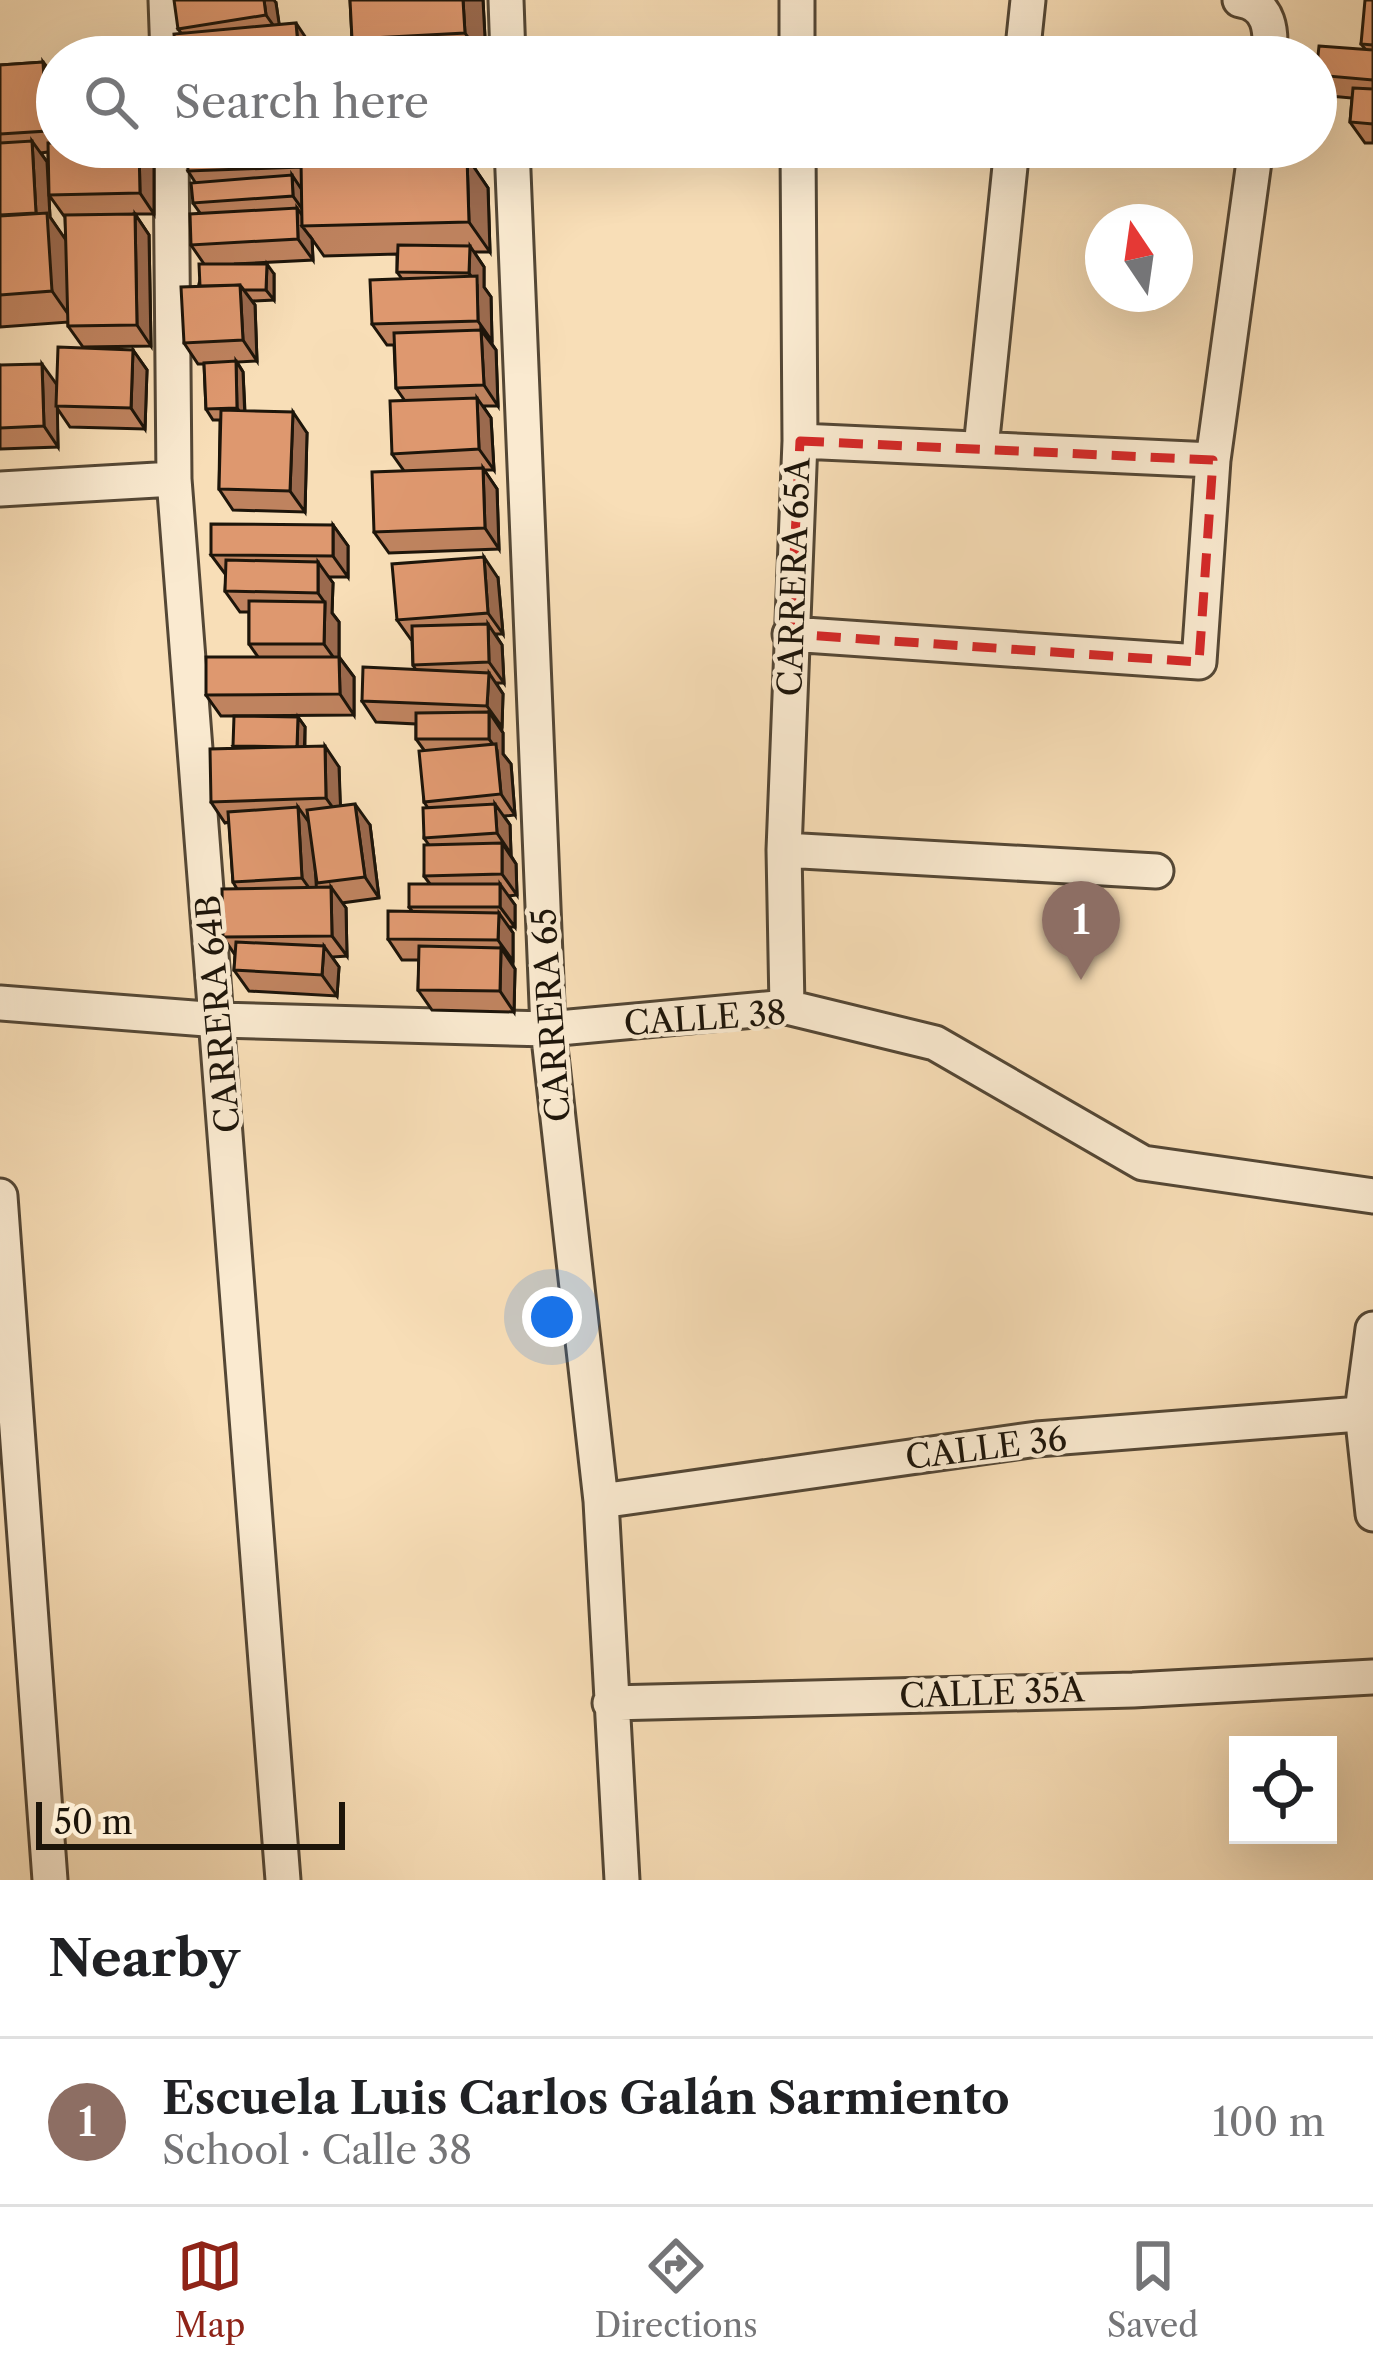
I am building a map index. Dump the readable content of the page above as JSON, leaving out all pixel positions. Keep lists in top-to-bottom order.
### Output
{
  "streets": {
    "street": [
      "CARRERA 65A",
      "CARRERA 64B",
      "CARRERA 65",
      "CALLE 38",
      "CALLE 36",
      "CALLE 35A"
    ]
  },
  "crossings": [
    ["CARRERA 65A", "CALLE 38"],
    ["CARRERA 64B", "CALLE 38"],
    ["CARRERA 65", "CALLE 38"],
    ["CARRERA 65", "CALLE 36"],
    ["CARRERA 65", "CALLE 35A"]
  ],
  "scale_bar": "50 m",
  "north": "top",
  "page": {
    "search": "Search here",
    "pins": "1",
    "scale": "50 m",
    "heading": "Nearby",
    "list": [
      {
        "mark": "1",
        "name": "Escuela Luis Carlos Galán Sarmiento",
        "note": "School · Calle 38",
        "value": "100 m"
      }
    ],
    "nav": ["Map", "Directions", "Saved"]
  }
}
